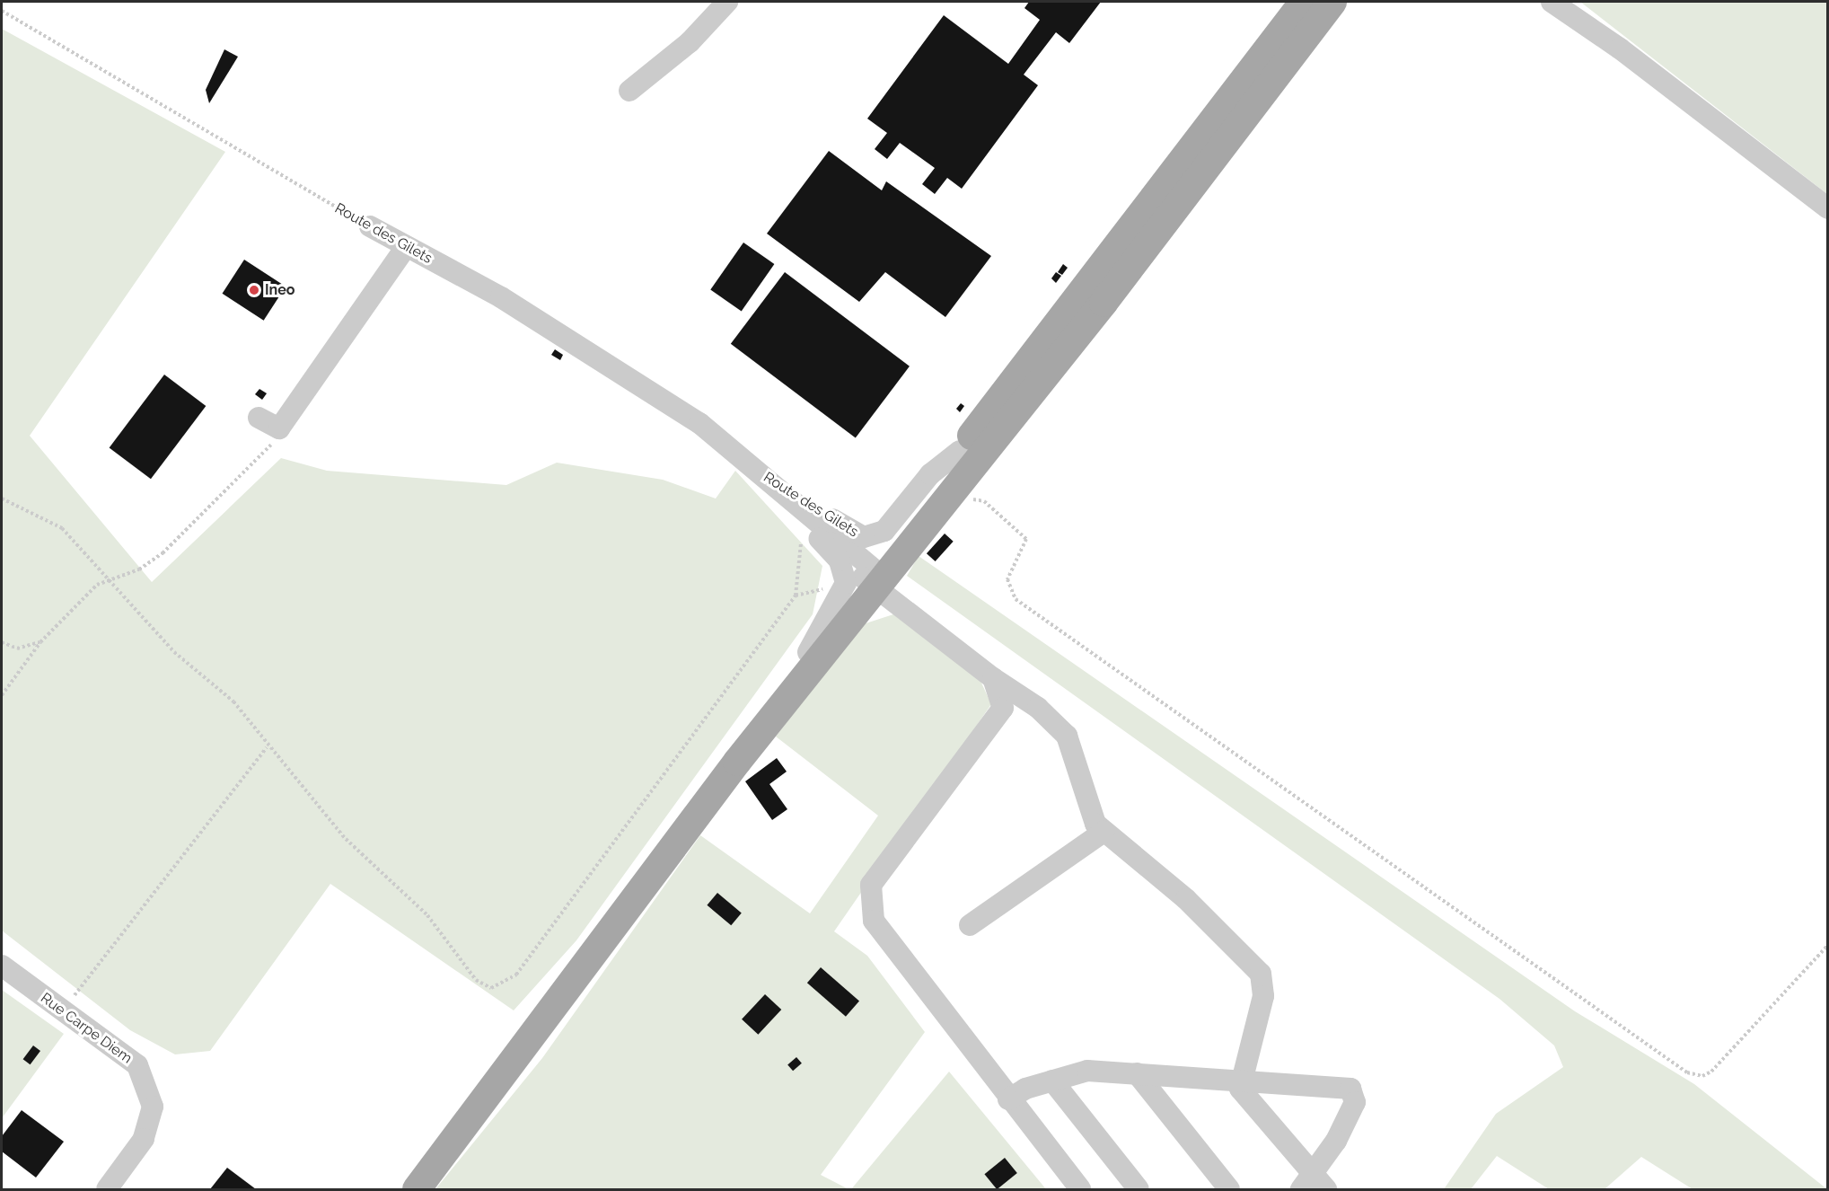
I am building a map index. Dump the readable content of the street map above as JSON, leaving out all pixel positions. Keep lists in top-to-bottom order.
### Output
{
  "streets": {
    "street": ["Route des Gilets", "Rue Carpe Diem"]
  },
  "places": ["Ineo"]
}
